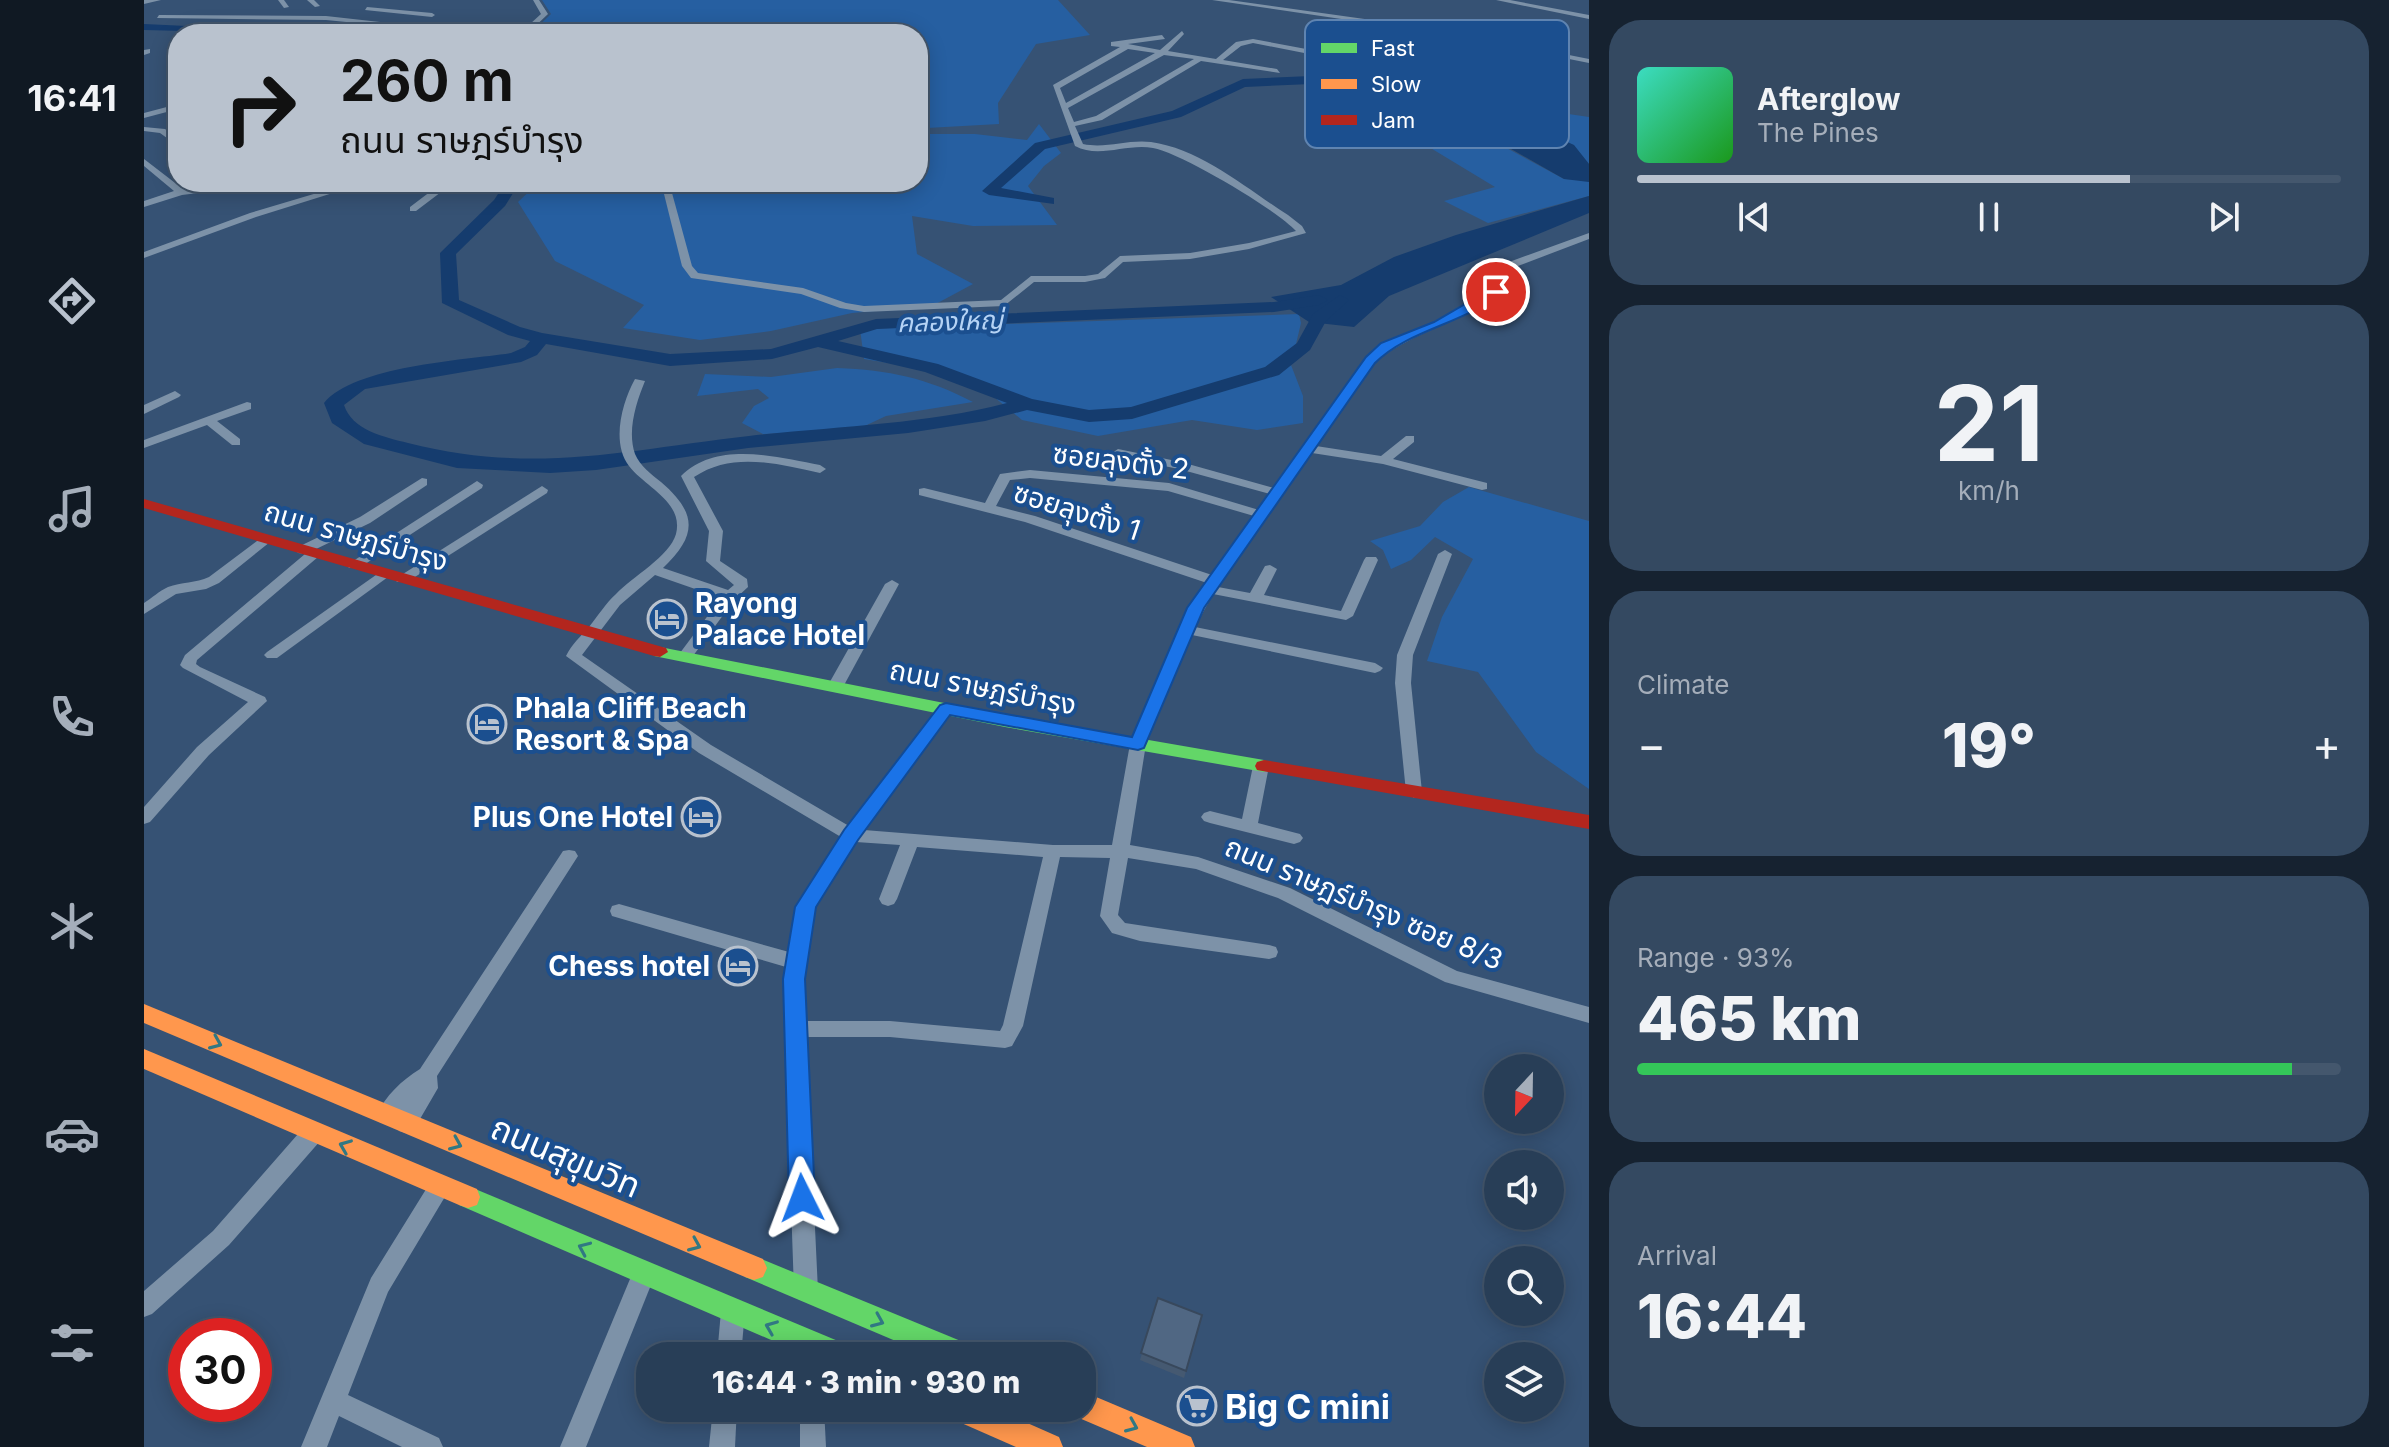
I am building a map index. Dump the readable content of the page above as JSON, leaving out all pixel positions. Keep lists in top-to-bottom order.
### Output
{
  "streets": {
    "street": [
      "ซอยลุงตั้ง 2",
      "ซอยลุงตั้ง 1",
      "ถนน ราษฎร์บำรุง",
      "ถนน ราษฎร์บำรุง ซอย 8/3",
      "ถนนสุขุมวิท"
    ]
  },
  "crossings": [
    ["ซอยลุงตั้ง 2", "ซอยลุงตั้ง 1"],
    ["ถนน ราษฎร์บำรุง", "ถนน ราษฎร์บำรุง ซอย 8/3"]
  ],
  "water": ["คลองใหญ่"],
  "places": {
    "hotel": [
      "Rayong Palace Hotel",
      "Phala Cliff Beach Resort & Spa",
      "Plus One Hotel",
      "Chess hotel"
    ],
    "supermarket": ["Big C mini"]
  },
  "legend": ["Fast", "Slow", "Jam"],
  "north": "bottom",
  "page": {
    "tabs": "16:41",
    "turn": ["260 m", "ถนน ราษฎร์บำรุง"],
    "song": ["Afterglow", "The Pines"],
    "tile": [
      ["21", "km/h"],
      "Climate",
      ["Range · 93%", "465 km"],
      ["Arrival", "16:44"]
    ],
    "heat": ["−", "19°", "+"],
    "limit": "30",
    "trip": "16:44 · 3 min · 930 m"
  }
}
